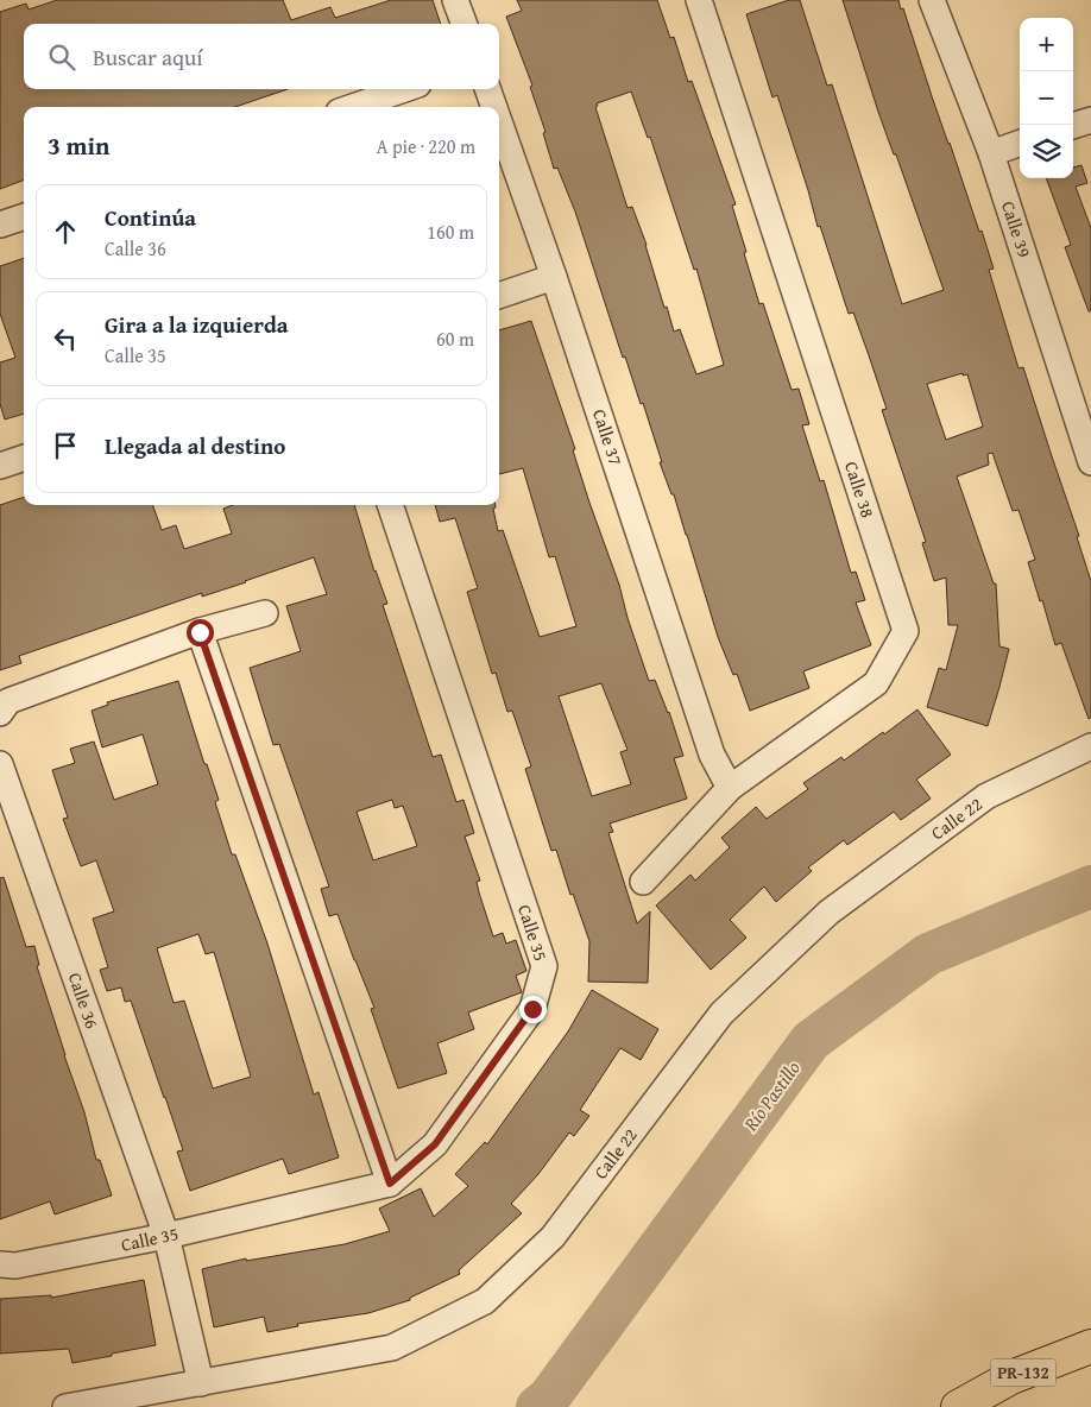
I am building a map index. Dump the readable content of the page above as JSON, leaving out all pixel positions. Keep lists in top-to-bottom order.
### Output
{
  "streets": {
    "main road": ["PR-132"],
    "street": [
      "Calle 39",
      "Calle 37",
      "Calle 38",
      "Calle 22",
      "Calle 35",
      "Calle 36"
    ]
  },
  "crossings": [
    ["Calle 37", "Calle 38"],
    ["Calle 22", "Calle 36"],
    ["Calle 35", "Calle 36"]
  ],
  "water": ["Río Pastillo"],
  "page": {
    "map_buttons": ["+", "−"],
    "search": "Buscar aquí",
    "heading": ["3 min", "A pie · 220 m"],
    "list": [
      ["Continúa", "Calle 36", "160 m"],
      ["Gira a la izquierda", "Calle 35", "60 m"],
      "Llegada al destino"
    ]
  }
}
